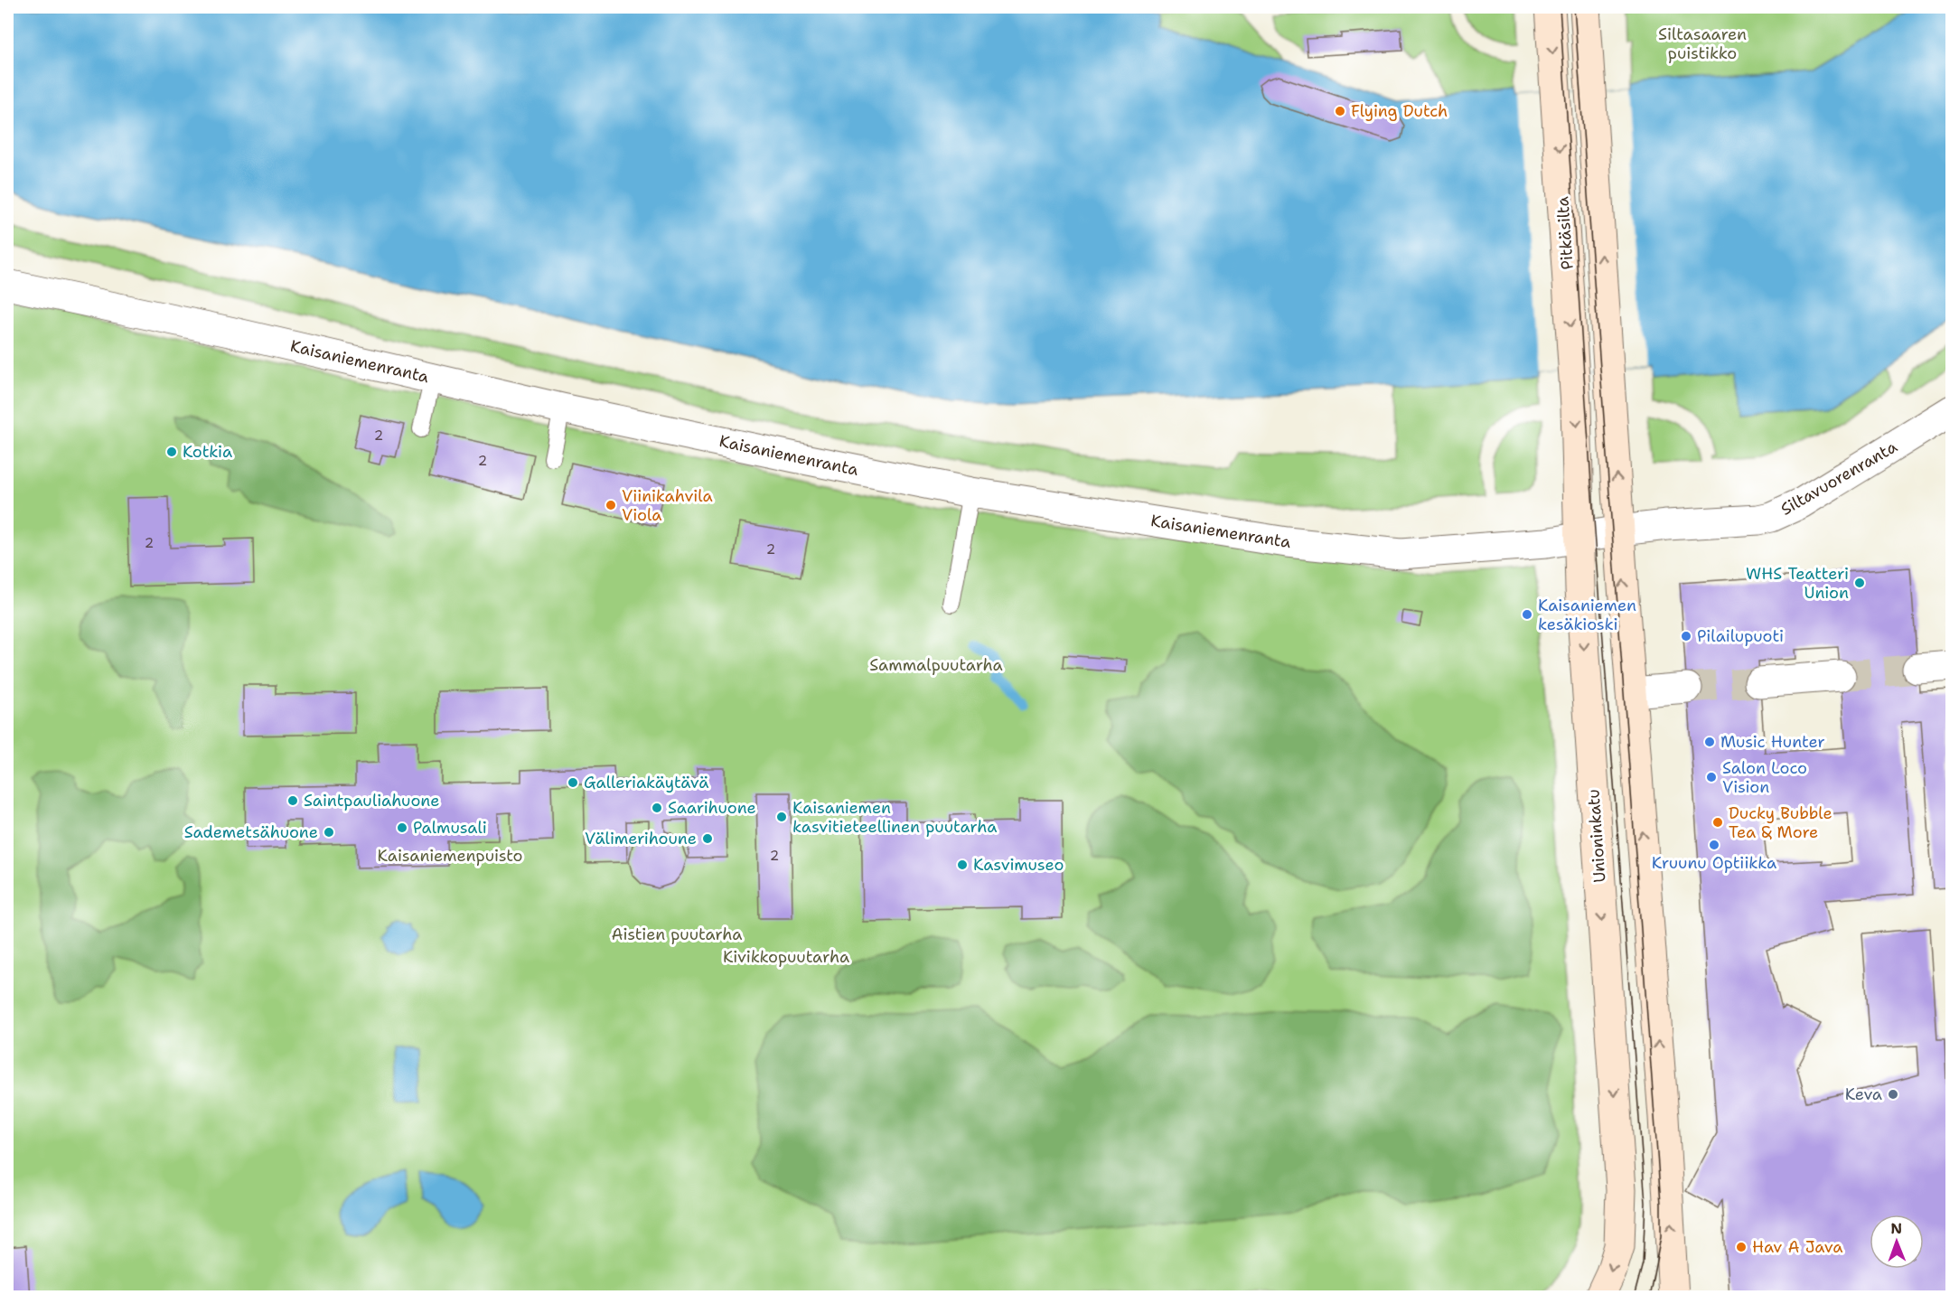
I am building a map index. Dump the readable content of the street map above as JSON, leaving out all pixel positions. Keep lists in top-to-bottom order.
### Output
{
  "streets": {
    "main road": ["Pitkäsilta", "Unioninkatu"],
    "street": ["Kaisaniemenranta", "Siltavuorenranta"]
  },
  "crossings": [
    ["Pitkäsilta", "Unioninkatu"],
    ["Kaisaniemenranta", "Siltavuorenranta"],
    ["Kaisaniemenranta", "Unioninkatu"],
    ["Siltavuorenranta", "Unioninkatu"]
  ],
  "parks": [
    "Siltasaaren puistikko",
    "Sammalpuutarha",
    "Kaisaniemenpuisto",
    "Aistien puutarha",
    "Kivikkopuutarha"
  ],
  "places": [
    "Flying Dutch",
    "Kotkia",
    "Viinikahvila Viola",
    "WHS Teatteri Union",
    "Kaisaniemen kesäkioski",
    "Pilailupuoti",
    "Music Hunter",
    "Salon Loco Vision",
    "Galleriakäytävä",
    "Saintpauliahuone",
    "Saarihuone",
    "Kaisaniemen kasvitieteellinen puutarha",
    "Ducky Bubble Tea & More",
    "Palmusali",
    "Sademetsähuone",
    "Välimerihoune",
    "Kruunu Optiikka",
    "Kasvimuseo",
    "Keva",
    "Hav A Java"
  ],
  "house_numbers": [
    "2",
    "2",
    "2",
    "2",
    "2"
  ],
  "north": "top"
}
